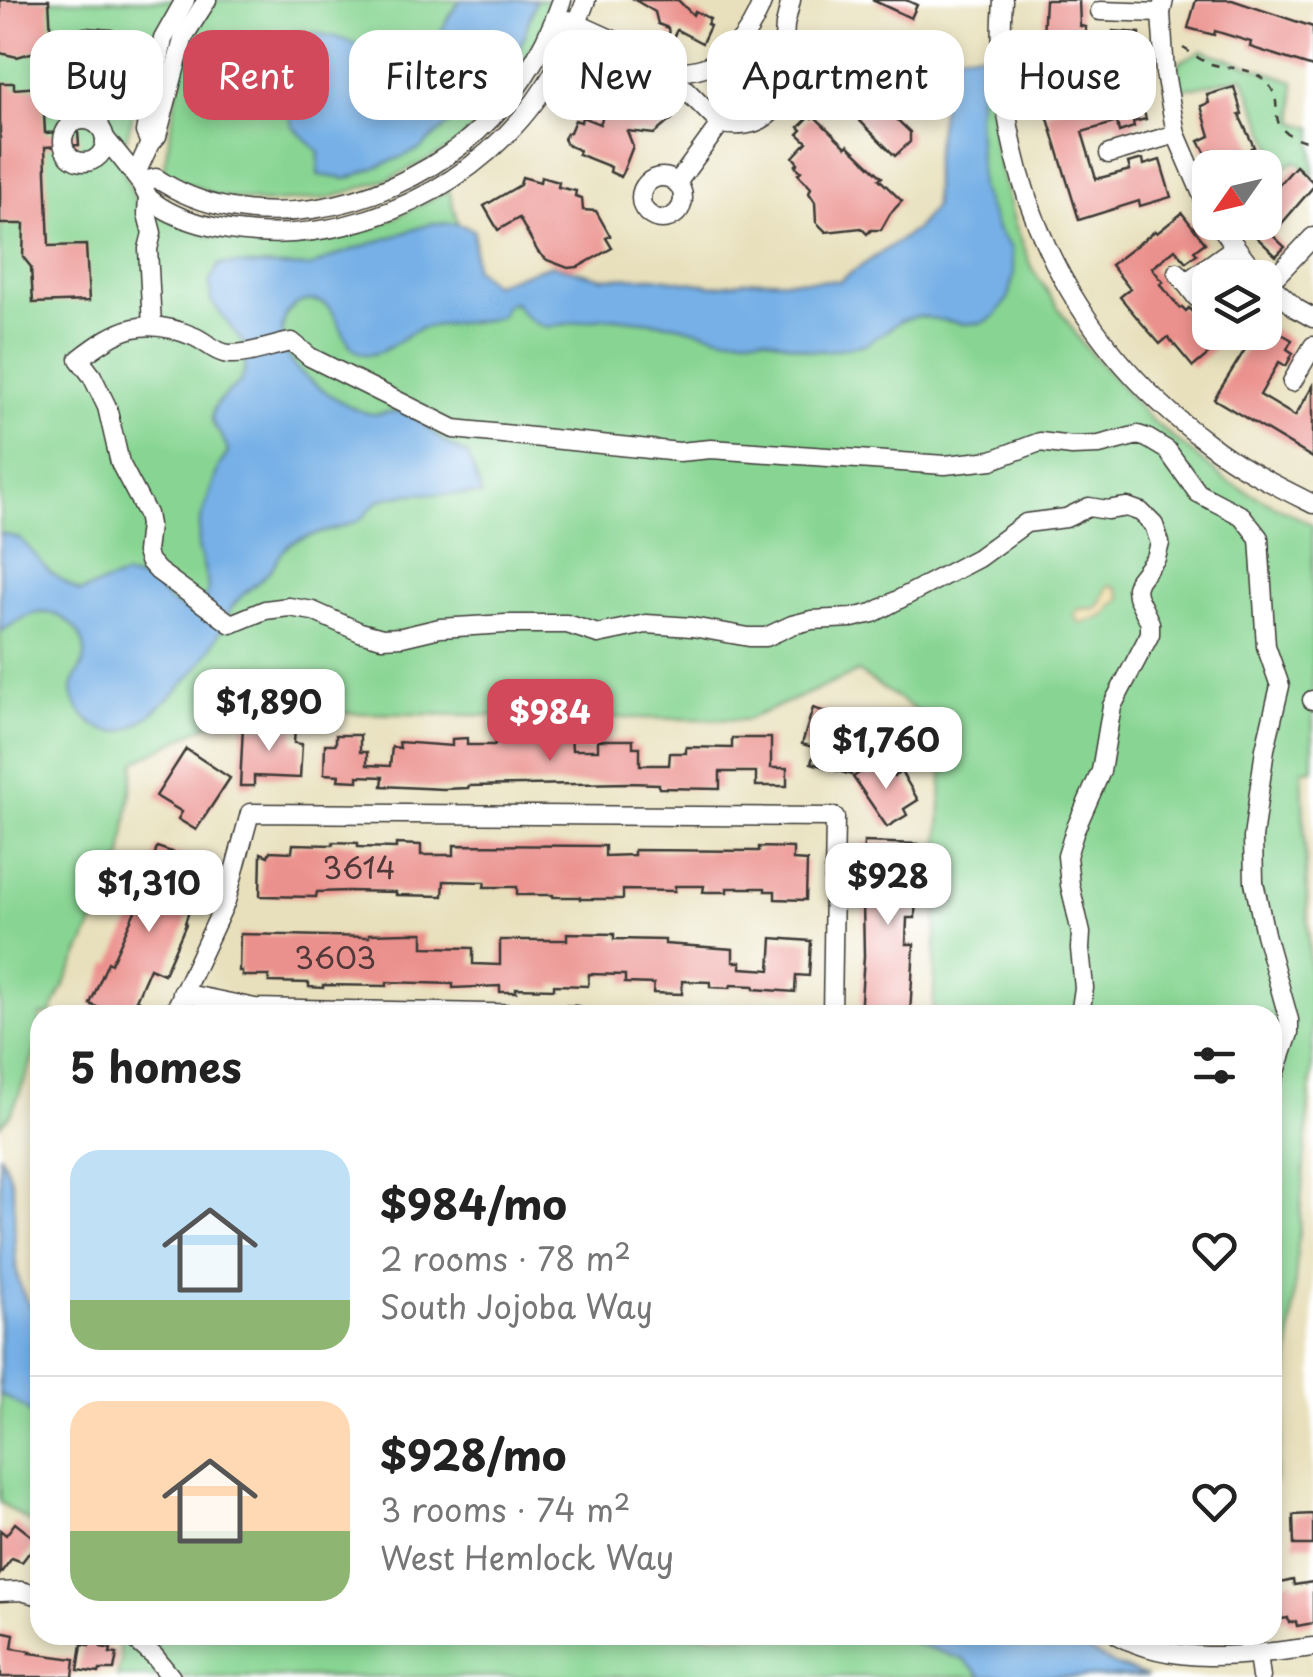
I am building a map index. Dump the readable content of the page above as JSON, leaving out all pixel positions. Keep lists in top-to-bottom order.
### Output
{
  "house_numbers": ["3614", "3603"],
  "north": "bottom left",
  "page": {
    "chip": [
      "Buy",
      "Rent",
      "Filters",
      "New",
      "Apartment",
      "House"
    ],
    "price": [
      "$1,890",
      "$984",
      "$1,760",
      "$928",
      "$1,310"
    ],
    "heading": "5 homes",
    "list": [
      {
        "name": "$984/mo",
        "note": "2 rooms · 78 m² · South Jojoba Way"
      },
      {
        "name": "$928/mo",
        "note": "3 rooms · 74 m² · West Hemlock Way"
      }
    ]
  }
}
